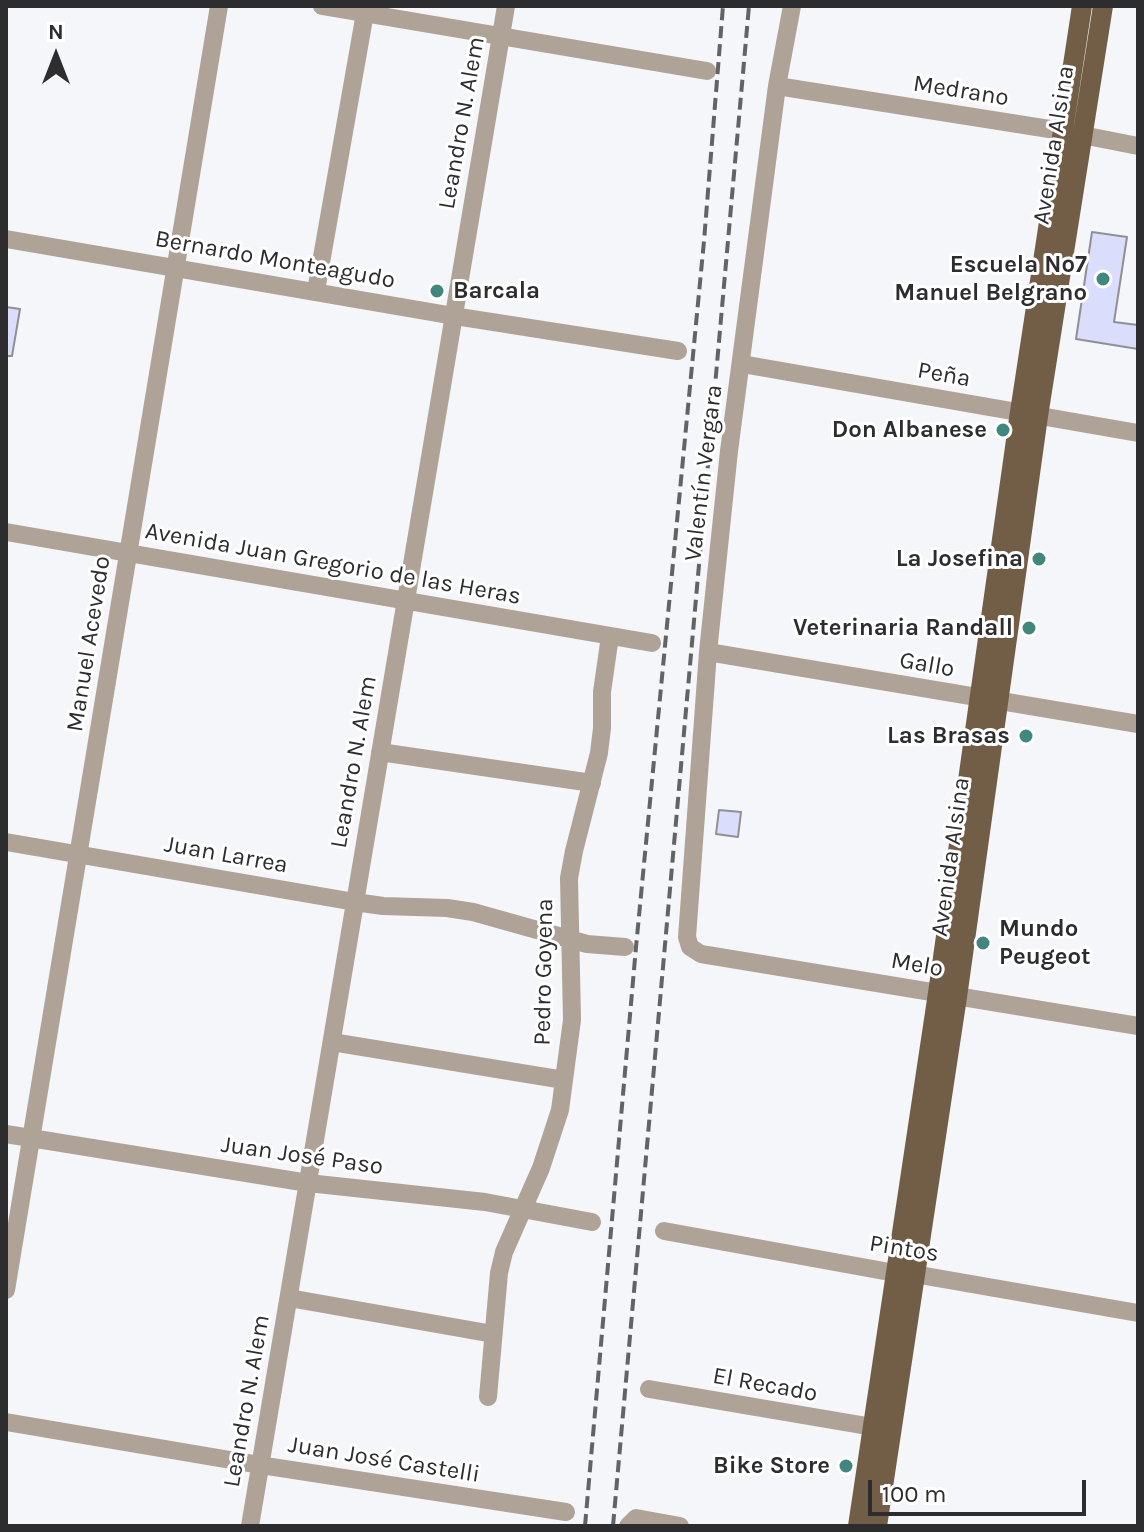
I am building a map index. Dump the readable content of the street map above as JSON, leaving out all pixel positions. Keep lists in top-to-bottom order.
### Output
{
  "streets": {
    "main road": ["Avenida Alsina"],
    "street": [
      "Medrano",
      "Leandro N. Alem",
      "Bernardo Monteagudo",
      "Peña",
      "Valentín Vergara",
      "Avenida Juan Gregorio de las Heras",
      "Manuel Acevedo",
      "Gallo",
      "Juan Larrea",
      "Melo",
      "Pedro Goyena",
      "Juan José Paso",
      "Pintos",
      "El Recado",
      "Juan José Castelli"
    ]
  },
  "crossings": [
    ["Medrano", "Avenida Alsina"],
    ["Medrano", "Valentín Vergara"],
    ["Leandro N. Alem", "Bernardo Monteagudo"],
    ["Leandro N. Alem", "Avenida Juan Gregorio de las Heras"],
    ["Leandro N. Alem", "Juan Larrea"],
    ["Leandro N. Alem", "Juan José Paso"],
    ["Leandro N. Alem", "Juan José Castelli"],
    ["Avenida Alsina", "Peña"],
    ["Avenida Alsina", "Gallo"],
    ["Avenida Alsina", "Melo"],
    ["Avenida Alsina", "Pintos"],
    ["Avenida Alsina", "El Recado"],
    ["Bernardo Monteagudo", "Manuel Acevedo"],
    ["Peña", "Valentín Vergara"],
    ["Valentín Vergara", "Gallo"],
    ["Valentín Vergara", "Melo"],
    ["Avenida Juan Gregorio de las Heras", "Manuel Acevedo"],
    ["Avenida Juan Gregorio de las Heras", "Pedro Goyena"],
    ["Manuel Acevedo", "Juan Larrea"],
    ["Manuel Acevedo", "Juan José Paso"],
    ["Juan Larrea", "Pedro Goyena"],
    ["Pedro Goyena", "Juan José Paso"]
  ],
  "places": [
    "Escuela Nº7 Manuel Belgrano",
    "Barcala",
    "Don Albanese",
    "La Josefina",
    "Veterinaria Randall",
    "Las Brasas",
    "Mundo Peugeot",
    "Bike Store"
  ],
  "scale_bar": "100 m",
  "north": "top"
}
